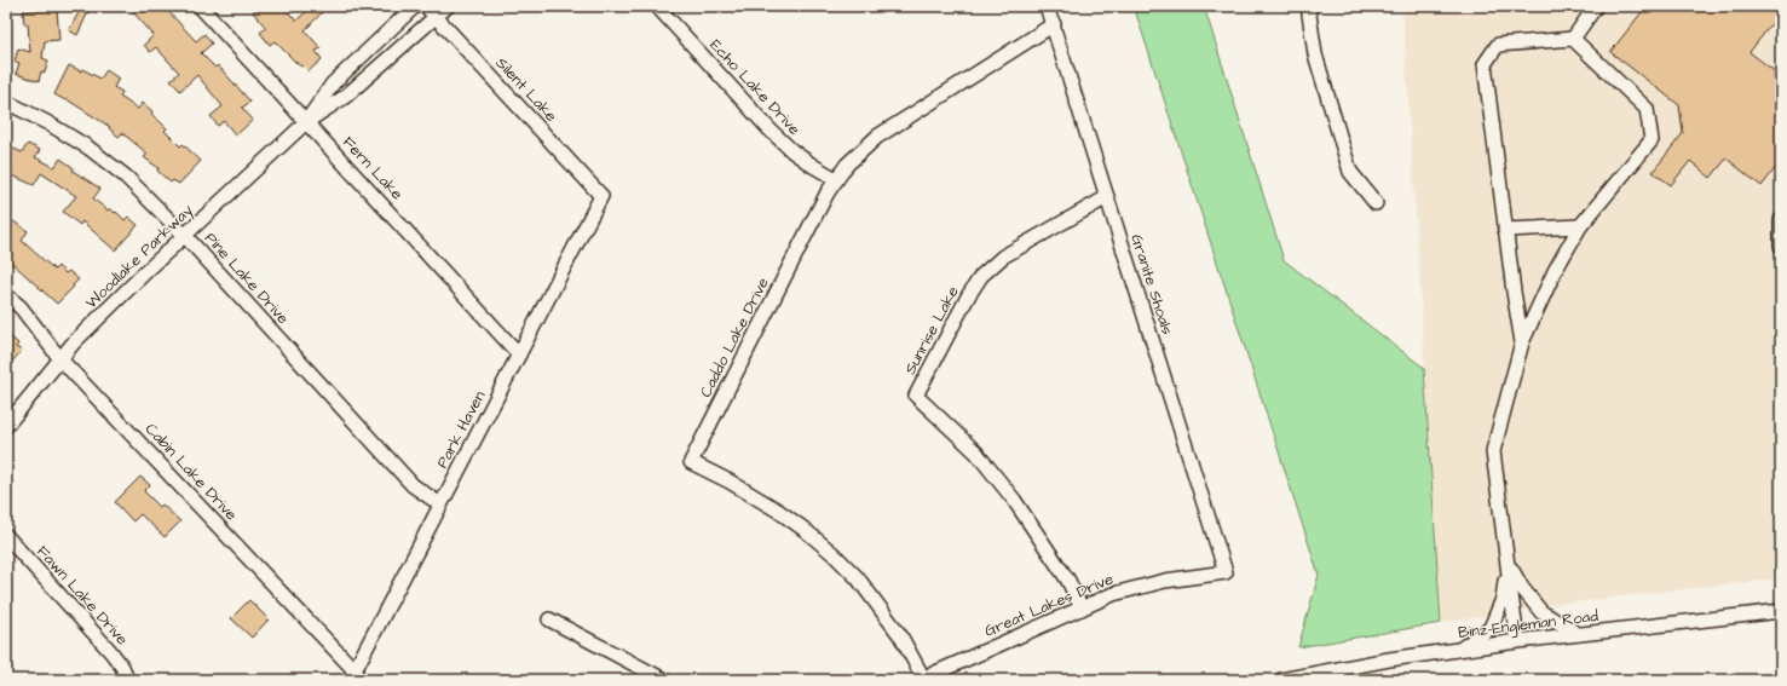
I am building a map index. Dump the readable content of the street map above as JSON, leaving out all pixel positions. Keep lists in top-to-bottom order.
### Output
{
  "streets": {
    "street": [
      "Echo Lake Drive",
      "Silent Lake",
      "Fern Lake",
      "Woodlake Parkway",
      "Pine Lake Drive",
      "Granite Shoals",
      "Sunrise Lake",
      "Caddo Lake Drive",
      "Park Haven",
      "Cabin Lake Drive",
      "Fawn Lake Drive",
      "Great Lakes Drive",
      "Binz-Engleman Road"
    ]
  },
  "crossings": [
    ["Echo Lake Drive", "Caddo Lake Drive"],
    ["Silent Lake", "Woodlake Parkway"],
    ["Silent Lake", "Park Haven"],
    ["Fern Lake", "Woodlake Parkway"],
    ["Fern Lake", "Park Haven"],
    ["Woodlake Parkway", "Pine Lake Drive"],
    ["Woodlake Parkway", "Cabin Lake Drive"],
    ["Pine Lake Drive", "Park Haven"],
    ["Granite Shoals", "Sunrise Lake"],
    ["Granite Shoals", "Caddo Lake Drive"],
    ["Granite Shoals", "Great Lakes Drive"],
    ["Sunrise Lake", "Great Lakes Drive"],
    ["Caddo Lake Drive", "Great Lakes Drive"],
    ["Park Haven", "Cabin Lake Drive"]
  ]
}
